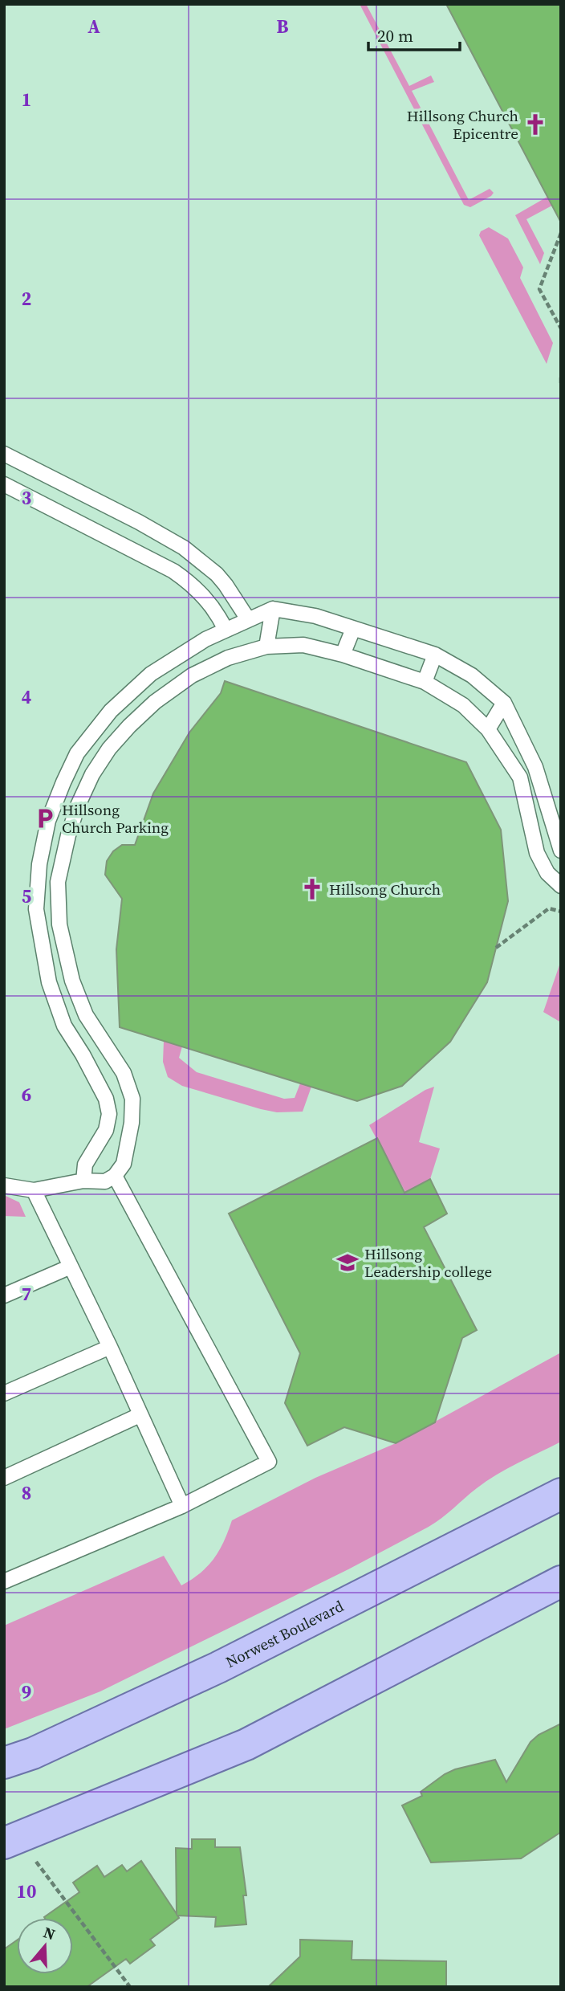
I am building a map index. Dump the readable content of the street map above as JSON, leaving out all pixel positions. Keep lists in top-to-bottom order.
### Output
{
  "streets": {
    "main road": ["Norwest Boulevard"]
  },
  "places": {
    "church": ["Hillsong Church Epicentre", "Hillsong Church"],
    "parking": ["Hillsong Church Parking"],
    "school or university": ["Hillsong Leadership college"]
  },
  "scale_bar": "20 m",
  "north": "top",
  "grid": {
    "columns": ["A", "B"],
    "rows": [
      "1",
      "2",
      "3",
      "4",
      "5",
      "6",
      "7",
      "8",
      "9",
      "10"
    ]
  }
}
